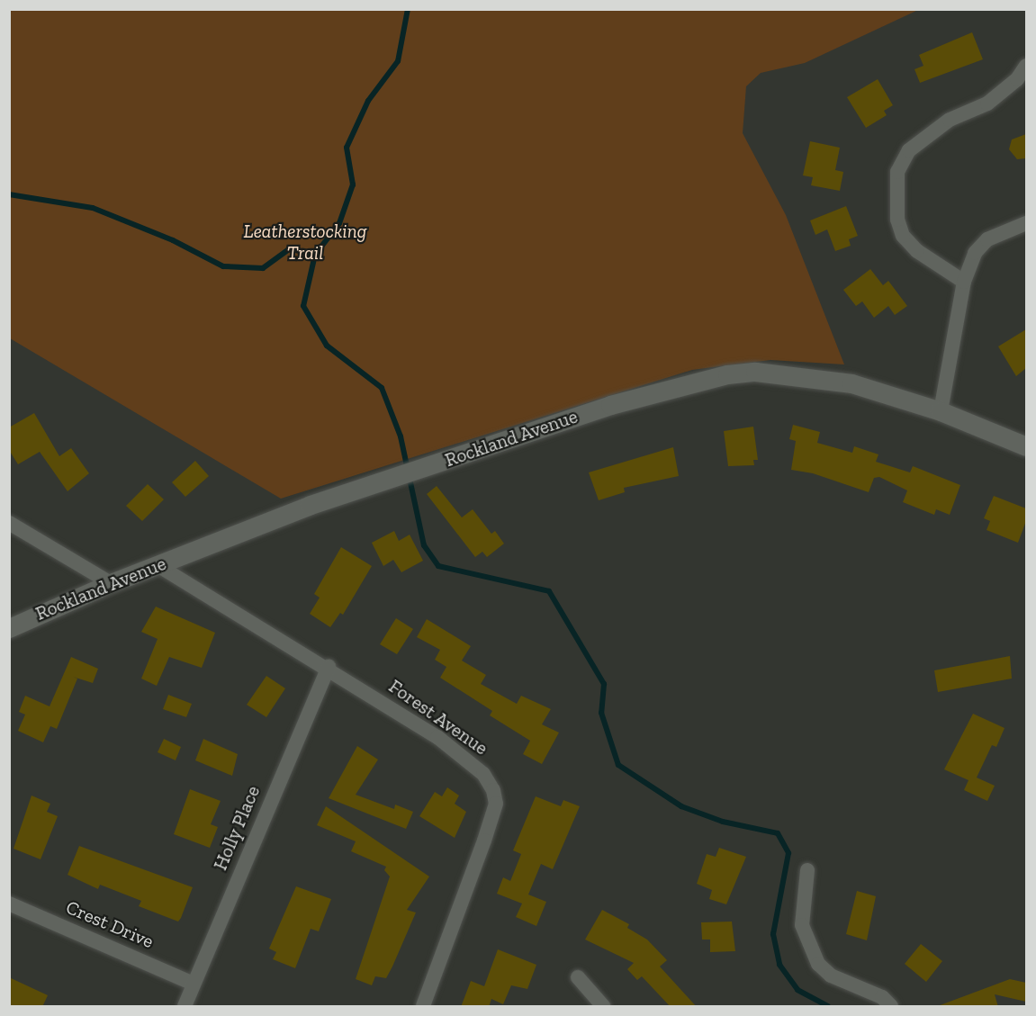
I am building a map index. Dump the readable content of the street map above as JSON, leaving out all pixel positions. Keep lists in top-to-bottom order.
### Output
{
  "streets": {
    "street": [
      "Rockland Avenue",
      "Forest Avenue",
      "Holly Place",
      "Crest Drive"
    ]
  },
  "crossings": [
    ["Rockland Avenue", "Forest Avenue"],
    ["Forest Avenue", "Holly Place"],
    ["Holly Place", "Crest Drive"]
  ],
  "parks": ["Leatherstocking Trail"]
}
